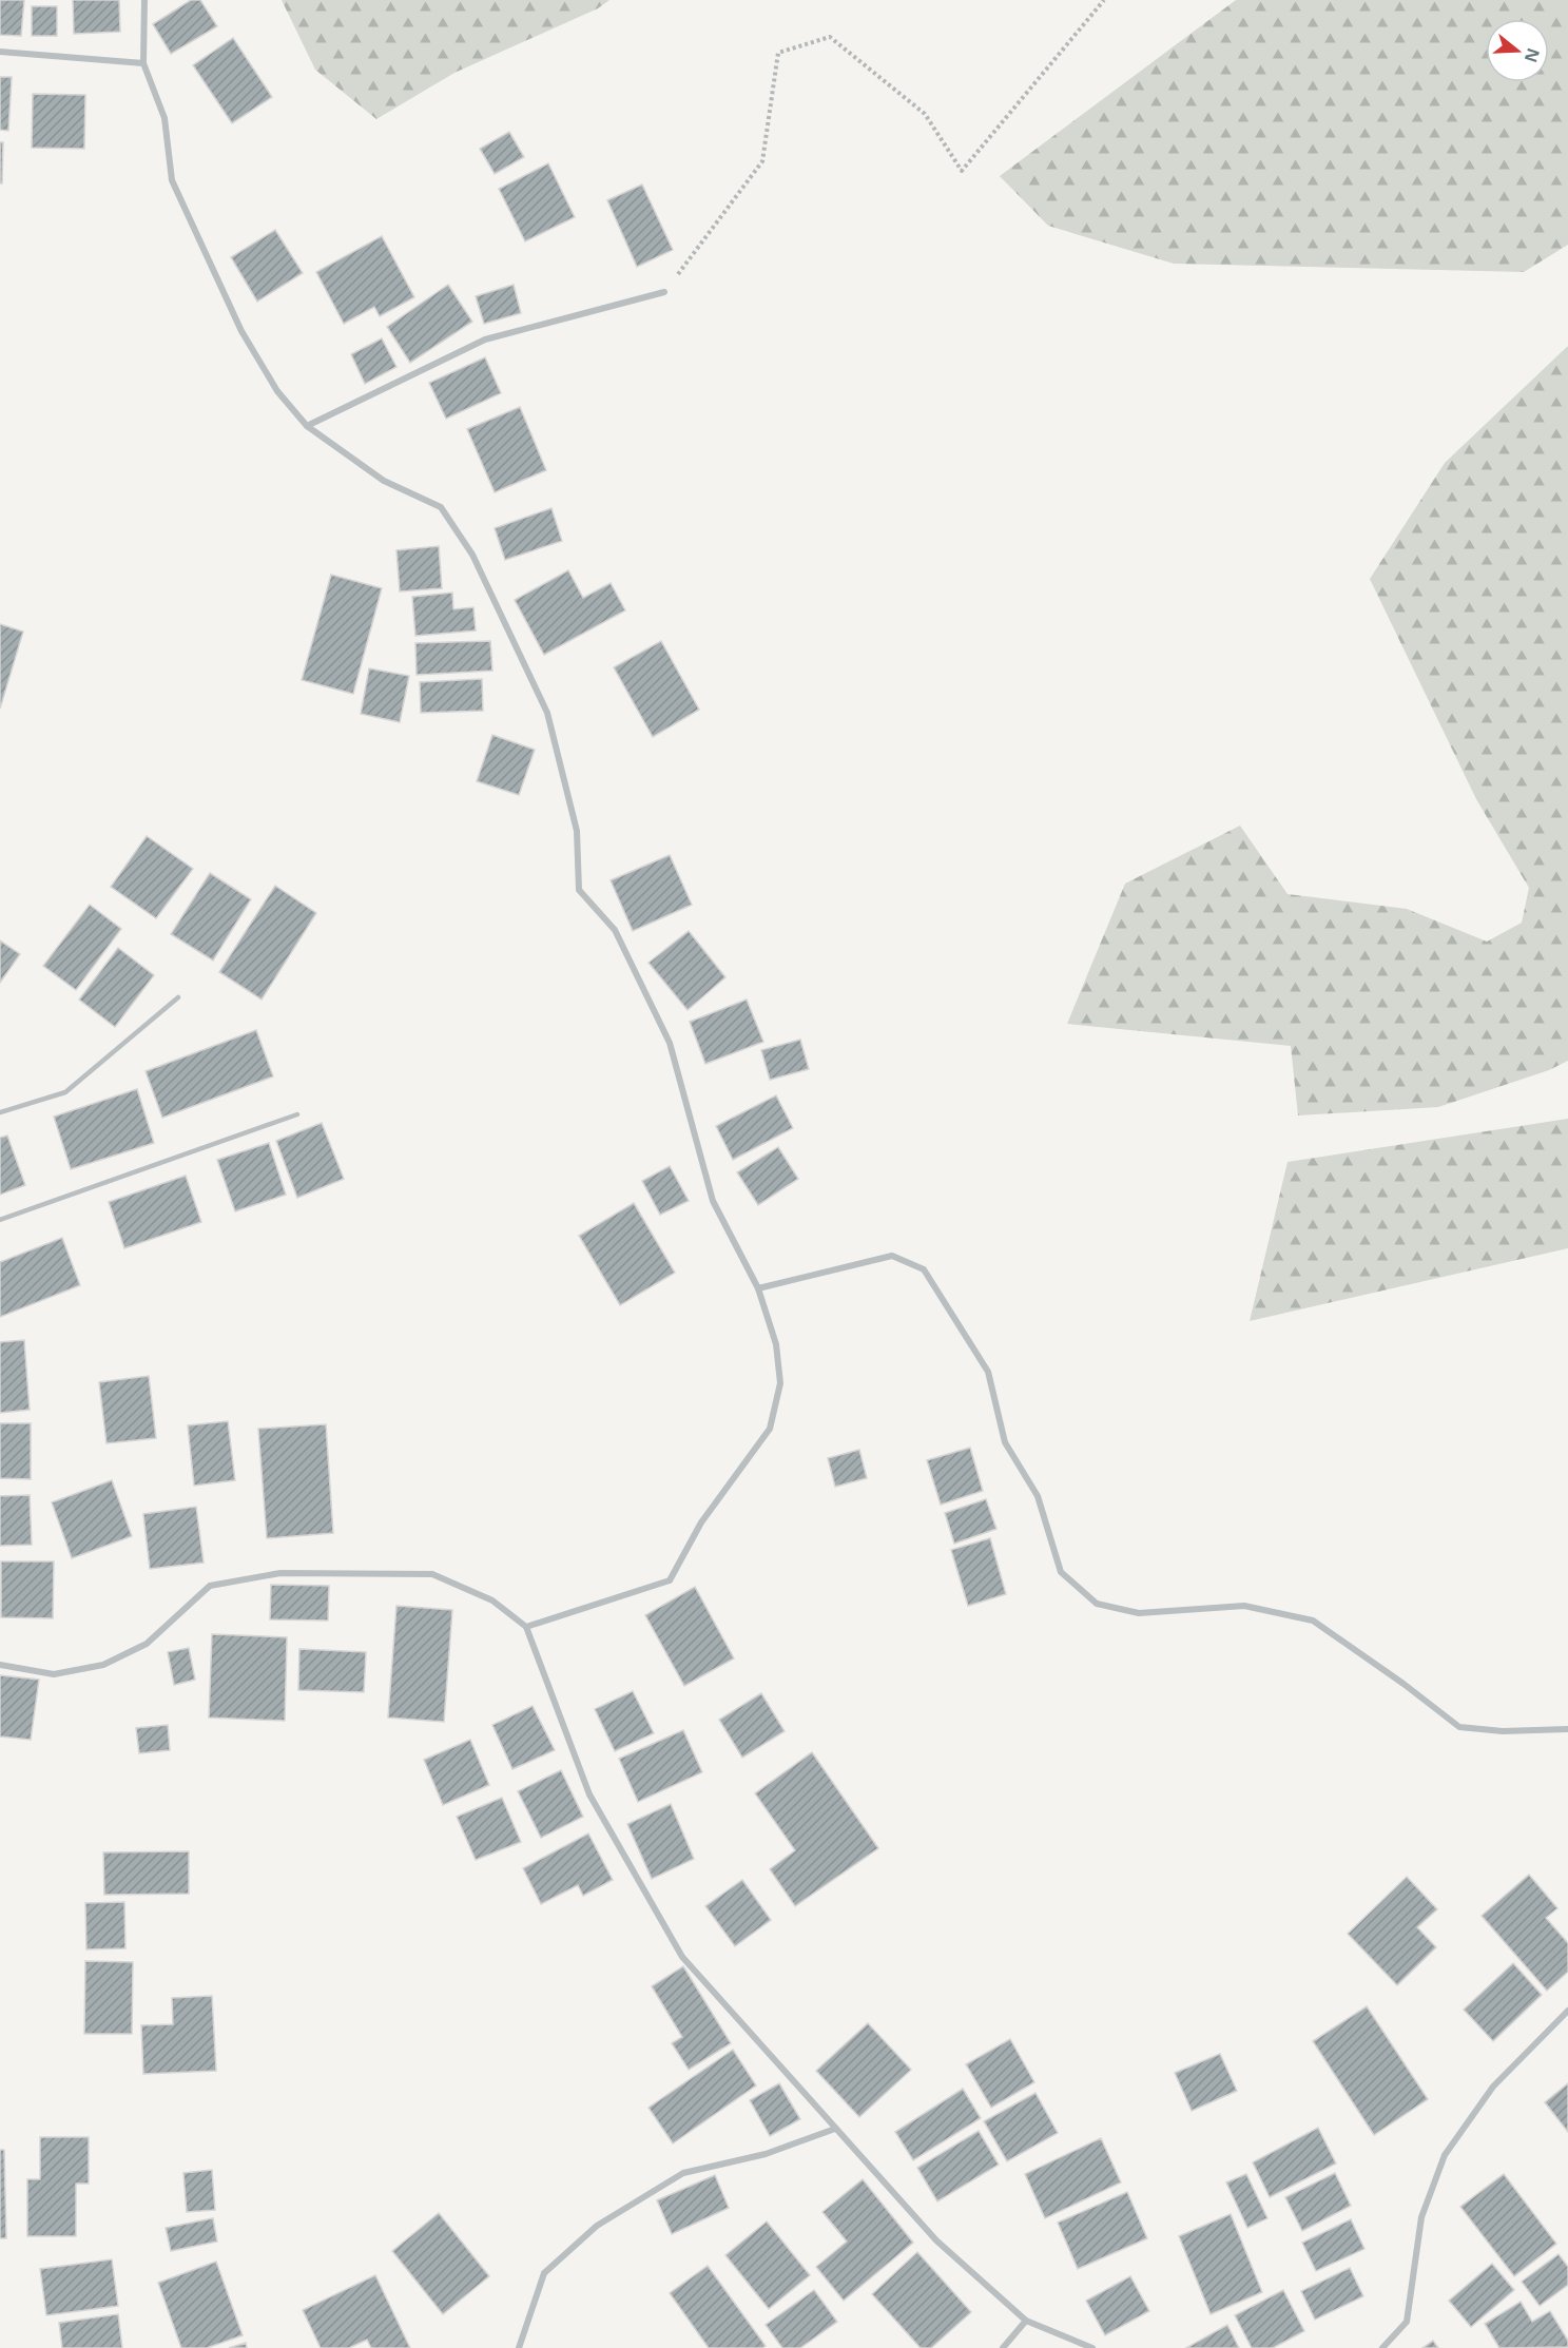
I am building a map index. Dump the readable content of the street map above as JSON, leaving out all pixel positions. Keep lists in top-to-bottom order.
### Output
{
  "north": "right"
}
